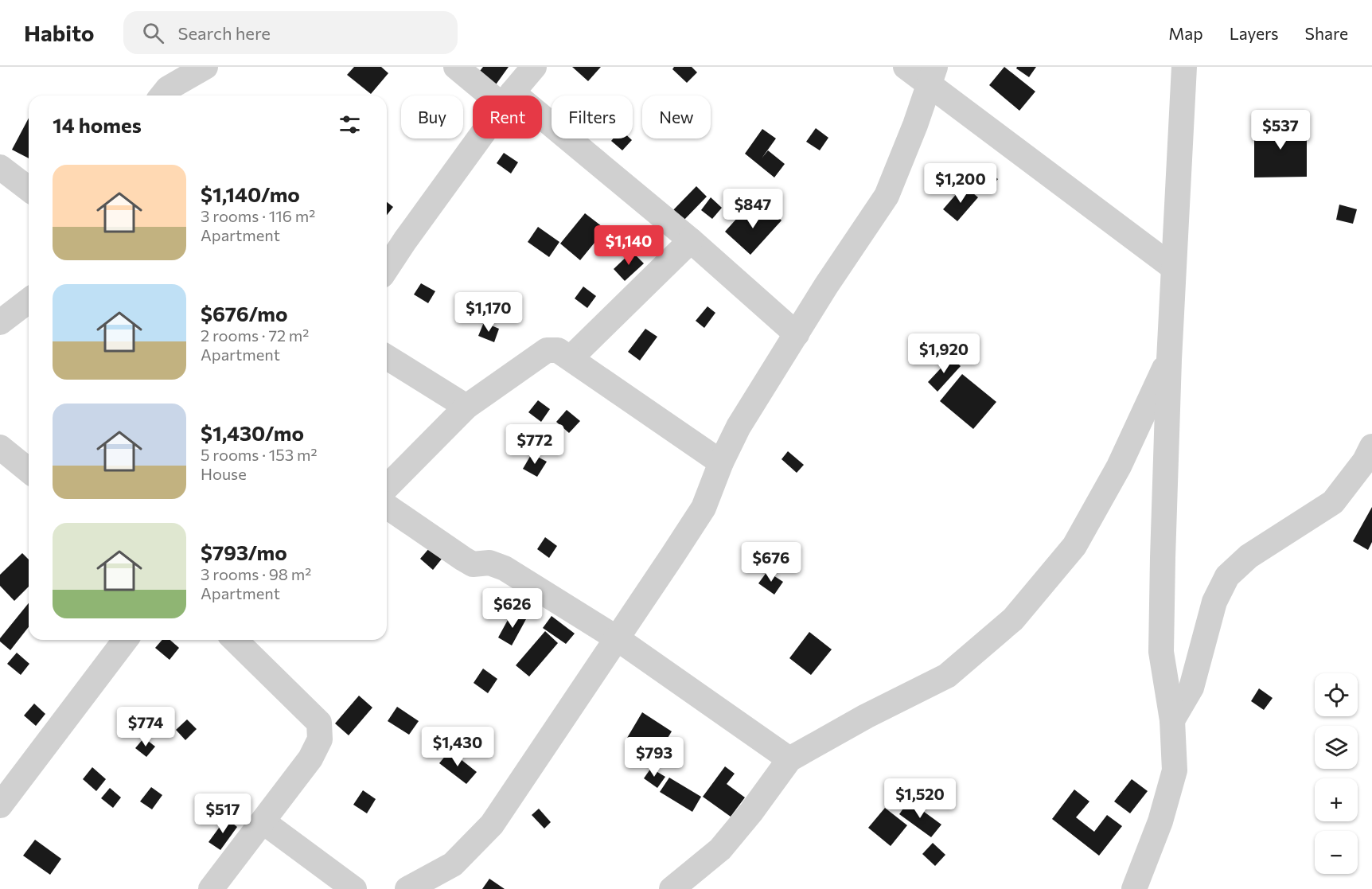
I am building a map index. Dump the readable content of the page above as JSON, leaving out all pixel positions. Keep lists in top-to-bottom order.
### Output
{
  "page": {
    "header": "Habito",
    "search": "Search here",
    "nav": ["Map", "Layers", "Share"],
    "chip": [
      "Buy",
      "Rent",
      "Filters",
      "New"
    ],
    "heading": "14 homes",
    "price": [
      "$537",
      "$1,200",
      "$847",
      "$1,140",
      "$1,170",
      "$1,920",
      "$772",
      "$676",
      "$626",
      "$774",
      "$1,430",
      "$793",
      "$1,520",
      "$517"
    ],
    "list": [
      {
        "name": "$1,140/mo",
        "note": "3 rooms · 116 m² · Apartment"
      },
      {
        "name": "$676/mo",
        "note": "2 rooms · 72 m² · Apartment"
      },
      {
        "name": "$1,430/mo",
        "note": "5 rooms · 153 m² · House"
      },
      {
        "name": "$793/mo",
        "note": "3 rooms · 98 m² · Apartment"
      }
    ],
    "map_buttons": ["+", "−"]
  }
}
